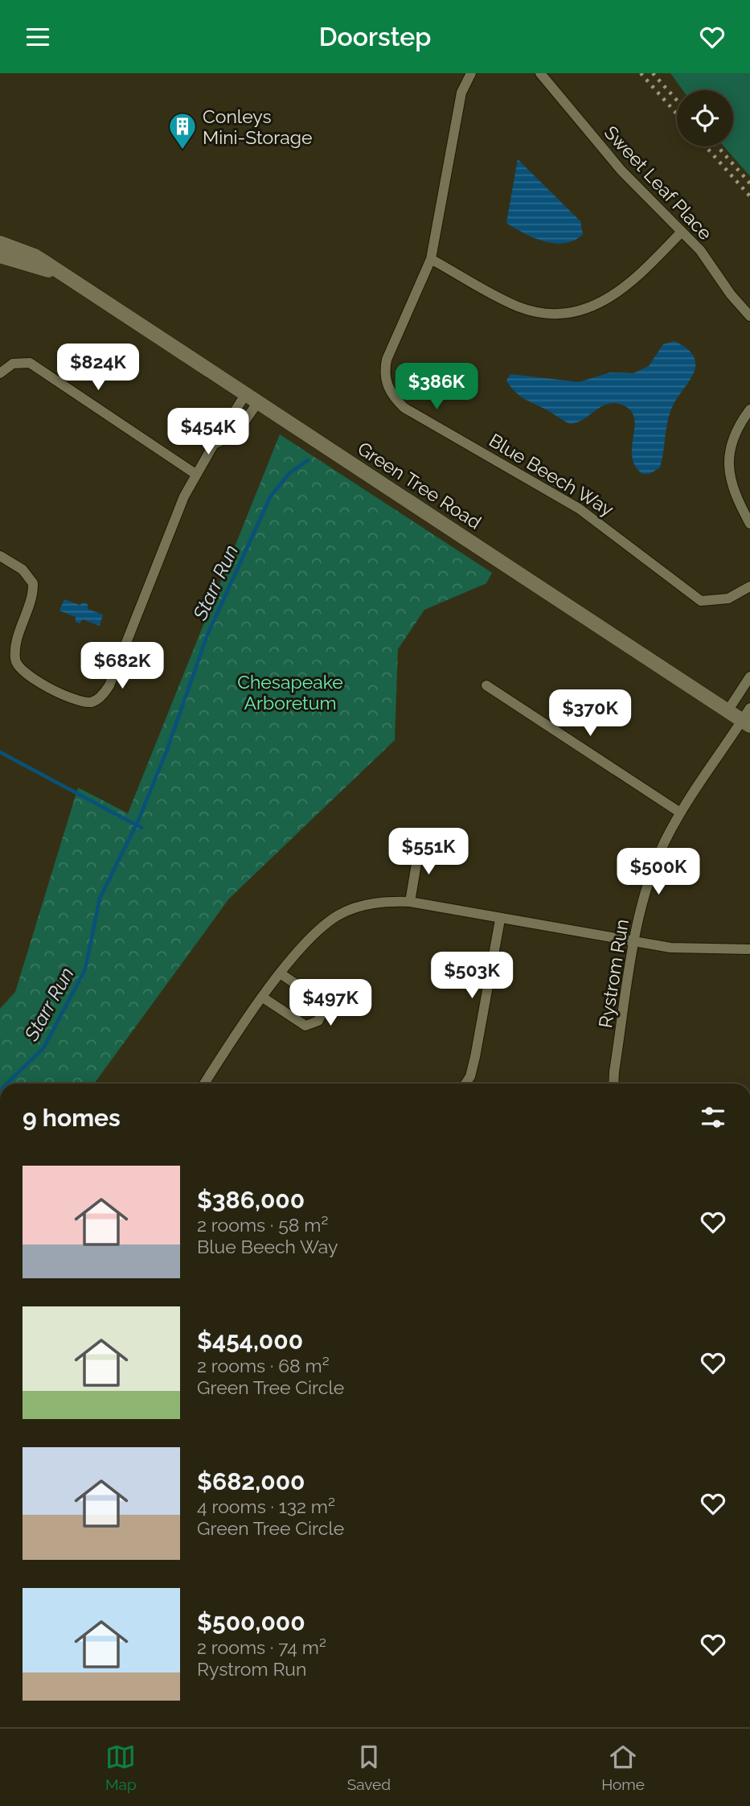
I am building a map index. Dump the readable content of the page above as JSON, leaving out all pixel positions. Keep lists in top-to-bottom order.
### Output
{
  "streets": {
    "street": [
      "Sweet Leaf Place",
      "Blue Beech Way",
      "Green Tree Road",
      "Rystrom Run"
    ]
  },
  "crossings": [
    ["Green Tree Road", "Rystrom Run"]
  ],
  "water": ["Starr Run"],
  "parks": ["Chesapeake Arboretum"],
  "places": {
    "building": ["Conleys Mini-Storage"]
  },
  "page": {
    "header": "Doorstep",
    "price": [
      "$824K",
      "$386K",
      "$454K",
      "$682K",
      "$370K",
      "$551K",
      "$500K",
      "$503K",
      "$497K"
    ],
    "heading": "9 homes",
    "list": [
      {
        "name": "$386,000",
        "note": "2 rooms · 58 m² · Blue Beech Way"
      },
      {
        "name": "$454,000",
        "note": "2 rooms · 68 m² · Green Tree Circle"
      },
      {
        "name": "$682,000",
        "note": "4 rooms · 132 m² · Green Tree Circle"
      },
      {
        "name": "$500,000",
        "note": "2 rooms · 74 m² · Rystrom Run"
      }
    ],
    "tabs": ["Map", "Saved", "Home"]
  }
}
